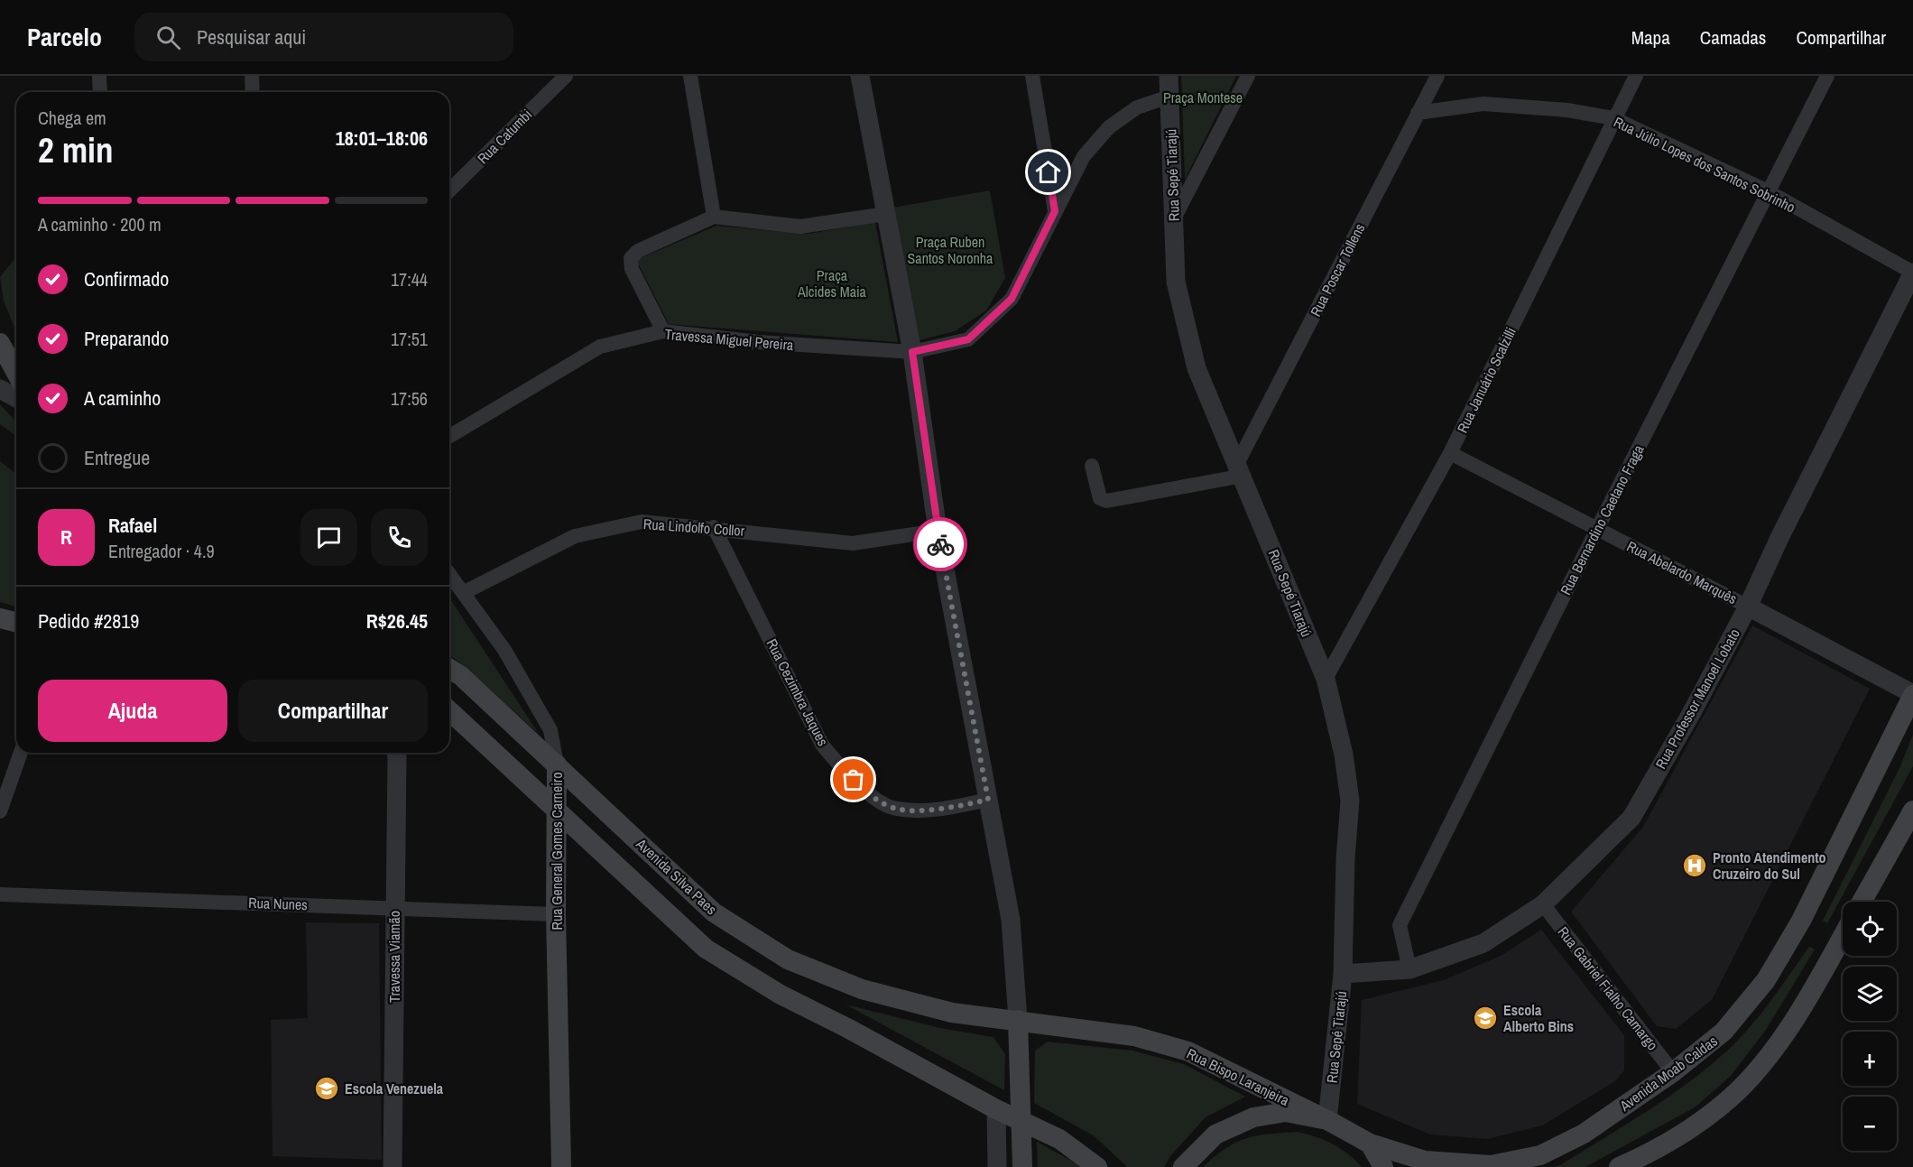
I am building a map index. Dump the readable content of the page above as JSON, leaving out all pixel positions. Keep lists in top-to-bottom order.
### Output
{
  "streets": {
    "main road": [
      "Rua General Gomes Carneiro",
      "Avenida Silva Paes",
      "Avenida Moab Caldas",
      "Rua Bispo Laranjeira"
    ],
    "street": [
      "Rua Catumbi",
      "Rua Júlio Lopes dos Santos Sobrinho",
      "Rua Sepé Tiarajú",
      "Rua Poscar Tollens",
      "Travessa Miguel Pereira",
      "Rua Januário Scalzilli",
      "Rua Bernardino Caetano Fraga",
      "Rua Lindolfo Collor",
      "Rua Abelardo Marquês",
      "Rua Cezimbra Jaques",
      "Rua Professor Manoel Lobato",
      "Rua Nunes",
      "Travessa Viamão",
      "Rua Gabriel Fialho Camargo"
    ]
  },
  "crossings": [
    ["Rua Júlio Lopes dos Santos Sobrinho", "Rua Poscar Tollens"],
    ["Rua Júlio Lopes dos Santos Sobrinho", "Rua Januário Scalzilli"],
    ["Rua Júlio Lopes dos Santos Sobrinho", "Rua Bernardino Caetano Fraga"],
    ["Rua Júlio Lopes dos Santos Sobrinho", "Rua Professor Manoel Lobato"],
    ["Rua Sepé Tiarajú", "Rua Poscar Tollens"],
    ["Rua Sepé Tiarajú", "Travessa Miguel Pereira"],
    ["Rua Sepé Tiarajú", "Rua Januário Scalzilli"],
    ["Rua Sepé Tiarajú", "Rua Professor Manoel Lobato"],
    ["Rua Sepé Tiarajú", "Avenida Moab Caldas"],
    ["Rua Sepé Tiarajú", "Rua Bispo Laranjeira"],
    ["Rua Januário Scalzilli", "Rua Abelardo Marquês"],
    ["Rua Bernardino Caetano Fraga", "Rua Abelardo Marquês"],
    ["Rua Bernardino Caetano Fraga", "Rua Professor Manoel Lobato"],
    ["Rua Lindolfo Collor", "Rua Cezimbra Jaques"],
    ["Rua Lindolfo Collor", "Rua General Gomes Carneiro"],
    ["Rua Abelardo Marquês", "Rua Professor Manoel Lobato"],
    ["Rua Abelardo Marquês", "Avenida Moab Caldas"],
    ["Rua Professor Manoel Lobato", "Rua Gabriel Fialho Camargo"],
    ["Rua General Gomes Carneiro", "Avenida Silva Paes"],
    ["Rua General Gomes Carneiro", "Rua Nunes"],
    ["Avenida Silva Paes", "Rua Bispo Laranjeira"],
    ["Rua Nunes", "Travessa Viamão"],
    ["Rua Gabriel Fialho Camargo", "Avenida Moab Caldas"],
    ["Avenida Moab Caldas", "Rua Bispo Laranjeira"]
  ],
  "parks": ["Praça Montese", "Praça Ruben Santos Noronha", "Praça Alcides Maia"],
  "places": {
    "hospital": ["Pronto Atendimento Cruzeiro do Sul"],
    "school or university": ["Escola Alberto Bins", "Escola Venezuela"]
  },
  "page": {
    "header": "Parcelo",
    "search": "Pesquisar aqui",
    "nav": ["Mapa", "Camadas", "Compartilhar"],
    "heading": ["2 min", "Chega em", "18:01–18:06"],
    "panel": [
      "Rafael",
      "Entregador · 4.9",
      "Pedido #2819",
      "R$26.45"
    ],
    "bar": "A caminho · 200 m",
    "list": [
      ["Confirmado", "17:44"],
      ["Preparando", "17:51"],
      ["A caminho", "17:56"],
      "Entregue"
    ],
    "round": "R",
    "buttons": ["Ajuda", "Compartilhar"],
    "map_buttons": ["+", "−"]
  }
}
